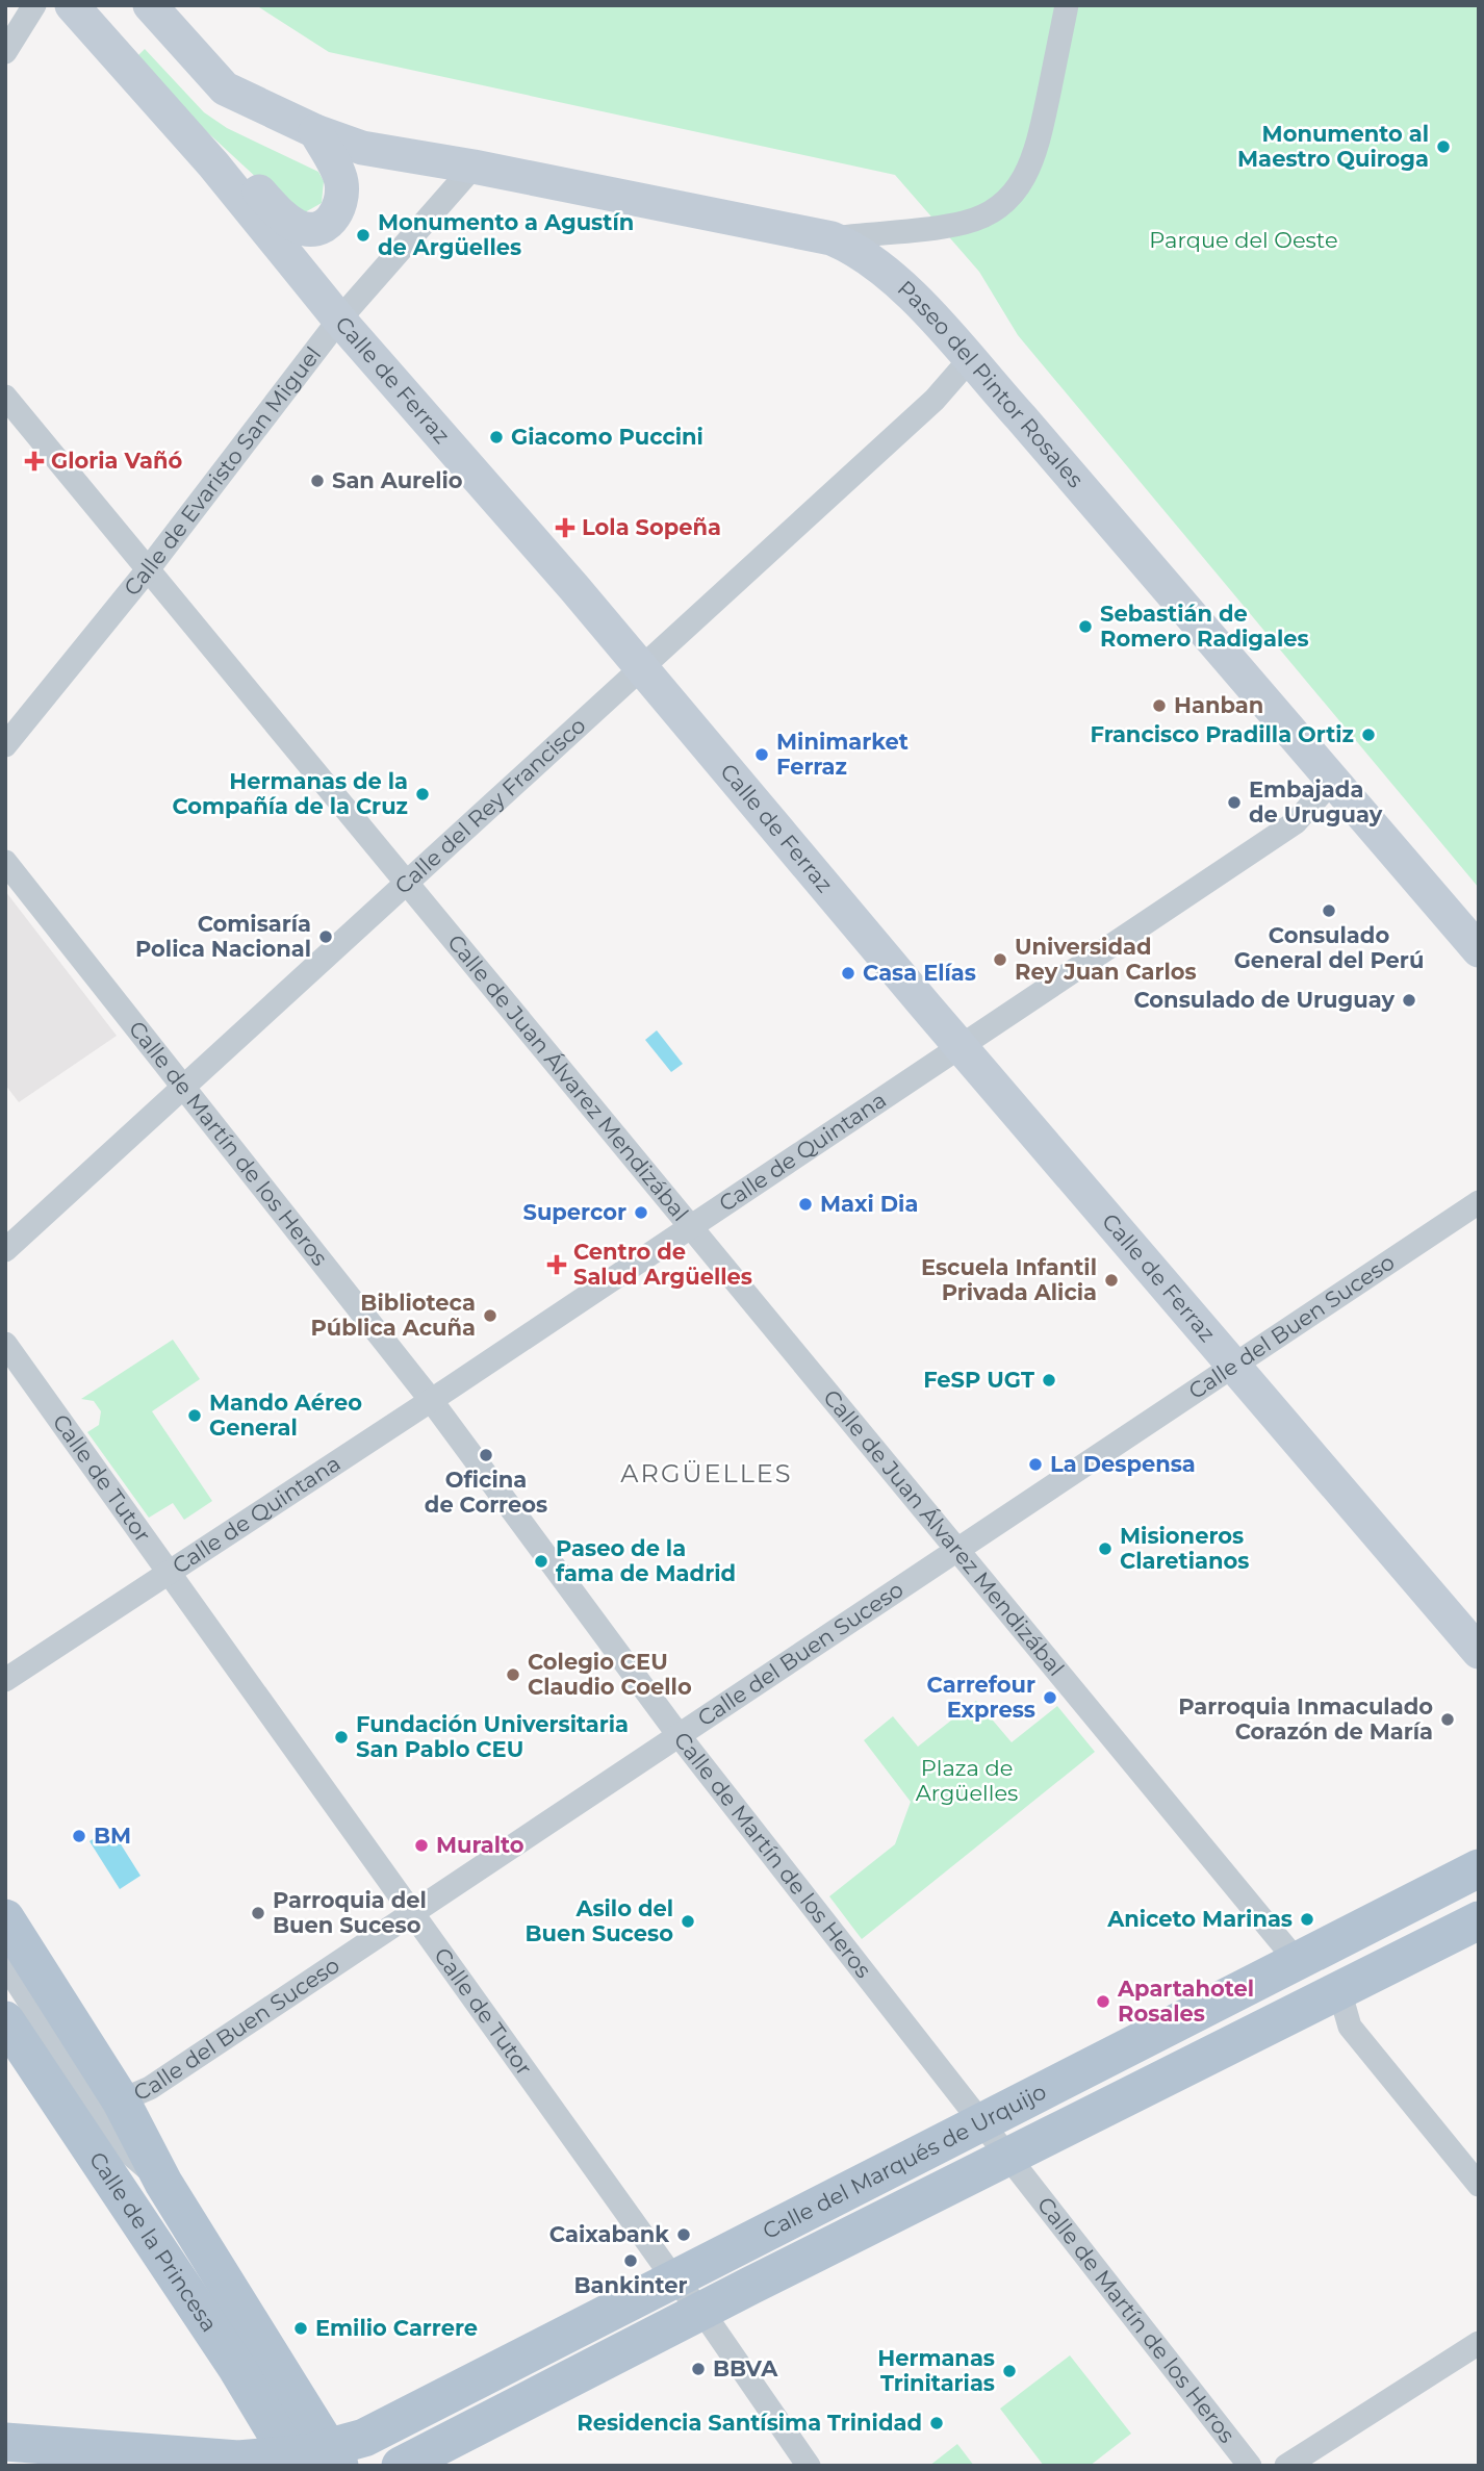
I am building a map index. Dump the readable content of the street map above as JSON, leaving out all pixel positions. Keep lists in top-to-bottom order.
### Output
{
  "streets": {
    "main road": [
      "Calle de Ferraz",
      "Paseo del Pintor Rosales",
      "Calle del Marqués de Urquijo",
      "Calle de la Princesa"
    ],
    "street": [
      "Calle de Evaristo San Miguel",
      "Calle del Rey Francisco",
      "Calle de Juan Álvarez Mendizábal",
      "Calle de Martín de los Heros",
      "Calle de Quintana",
      "Calle del Buen Suceso",
      "Calle de Tutor"
    ]
  },
  "crossings": [
    ["Calle de Ferraz", "Calle de Evaristo San Miguel"],
    ["Calle de Ferraz", "Calle del Rey Francisco"],
    ["Calle de Ferraz", "Calle de Quintana"],
    ["Calle de Ferraz", "Calle del Buen Suceso"],
    ["Paseo del Pintor Rosales", "Calle de Evaristo San Miguel"],
    ["Paseo del Pintor Rosales", "Calle del Rey Francisco"],
    ["Paseo del Pintor Rosales", "Calle de Quintana"],
    ["Calle de Evaristo San Miguel", "Calle de Juan Álvarez Mendizábal"],
    ["Calle del Rey Francisco", "Calle de Juan Álvarez Mendizábal"],
    ["Calle del Rey Francisco", "Calle de Martín de los Heros"],
    ["Calle de Juan Álvarez Mendizábal", "Calle de Quintana"],
    ["Calle de Juan Álvarez Mendizábal", "Calle del Buen Suceso"],
    ["Calle de Juan Álvarez Mendizábal", "Calle del Marqués de Urquijo"],
    ["Calle de Martín de los Heros", "Calle de Quintana"],
    ["Calle de Martín de los Heros", "Calle del Buen Suceso"],
    ["Calle de Martín de los Heros", "Calle del Marqués de Urquijo"],
    ["Calle de Quintana", "Calle de Tutor"],
    ["Calle del Buen Suceso", "Calle de Tutor"],
    ["Calle del Buen Suceso", "Calle de la Princesa"],
    ["Calle de Tutor", "Calle del Marqués de Urquijo"],
    ["Calle del Marqués de Urquijo", "Calle de la Princesa"]
  ],
  "districts": ["ARGÜELLES"],
  "parks": ["Parque del Oeste", "Plaza de Argüelles"],
  "places": {
    "other": [
      "Monumento al Maestro Quiroga",
      "Monumento a Agustín de Argüelles",
      "Giacomo Puccini",
      "San Aurelio",
      "Sebastián de Romero Radigales",
      "Hanban",
      "Francisco Pradilla Ortiz",
      "Minimarket Ferraz",
      "Hermanas de la Compañía de la Cruz",
      "Embajada de Uruguay",
      "Consulado General del Perú",
      "Comisaría Polica Nacional",
      "Universidad Rey Juan Carlos",
      "Casa Elías",
      "Consulado de Uruguay",
      "Maxi Dia",
      "Supercor",
      "Escuela Infantil Privada Alicia",
      "Biblioteca Pública Acuña",
      "FeSP UGT",
      "Mando Aéreo General",
      "Oficina de Correos",
      "La Despensa",
      "Misioneros Claretianos",
      "Paseo de la fama de Madrid",
      "Colegio CEU Claudio Coello",
      "Carrefour Express",
      "Parroquia Inmaculado Corazón de María",
      "Fundación Universitaria San Pablo CEU",
      "BM",
      "Muralto",
      "Parroquia del Buen Suceso",
      "Aniceto Marinas",
      "Asilo del Buen Suceso",
      "Apartahotel Rosales",
      "Caixabank",
      "Bankinter",
      "Emilio Carrere",
      "BBVA",
      "Hermanas Trinitarias",
      "Residencia Santísima Trinidad"
    ],
    "health": ["Gloria Vañó", "Lola Sopeña", "Centro de Salud Argüelles"]
  }
}
